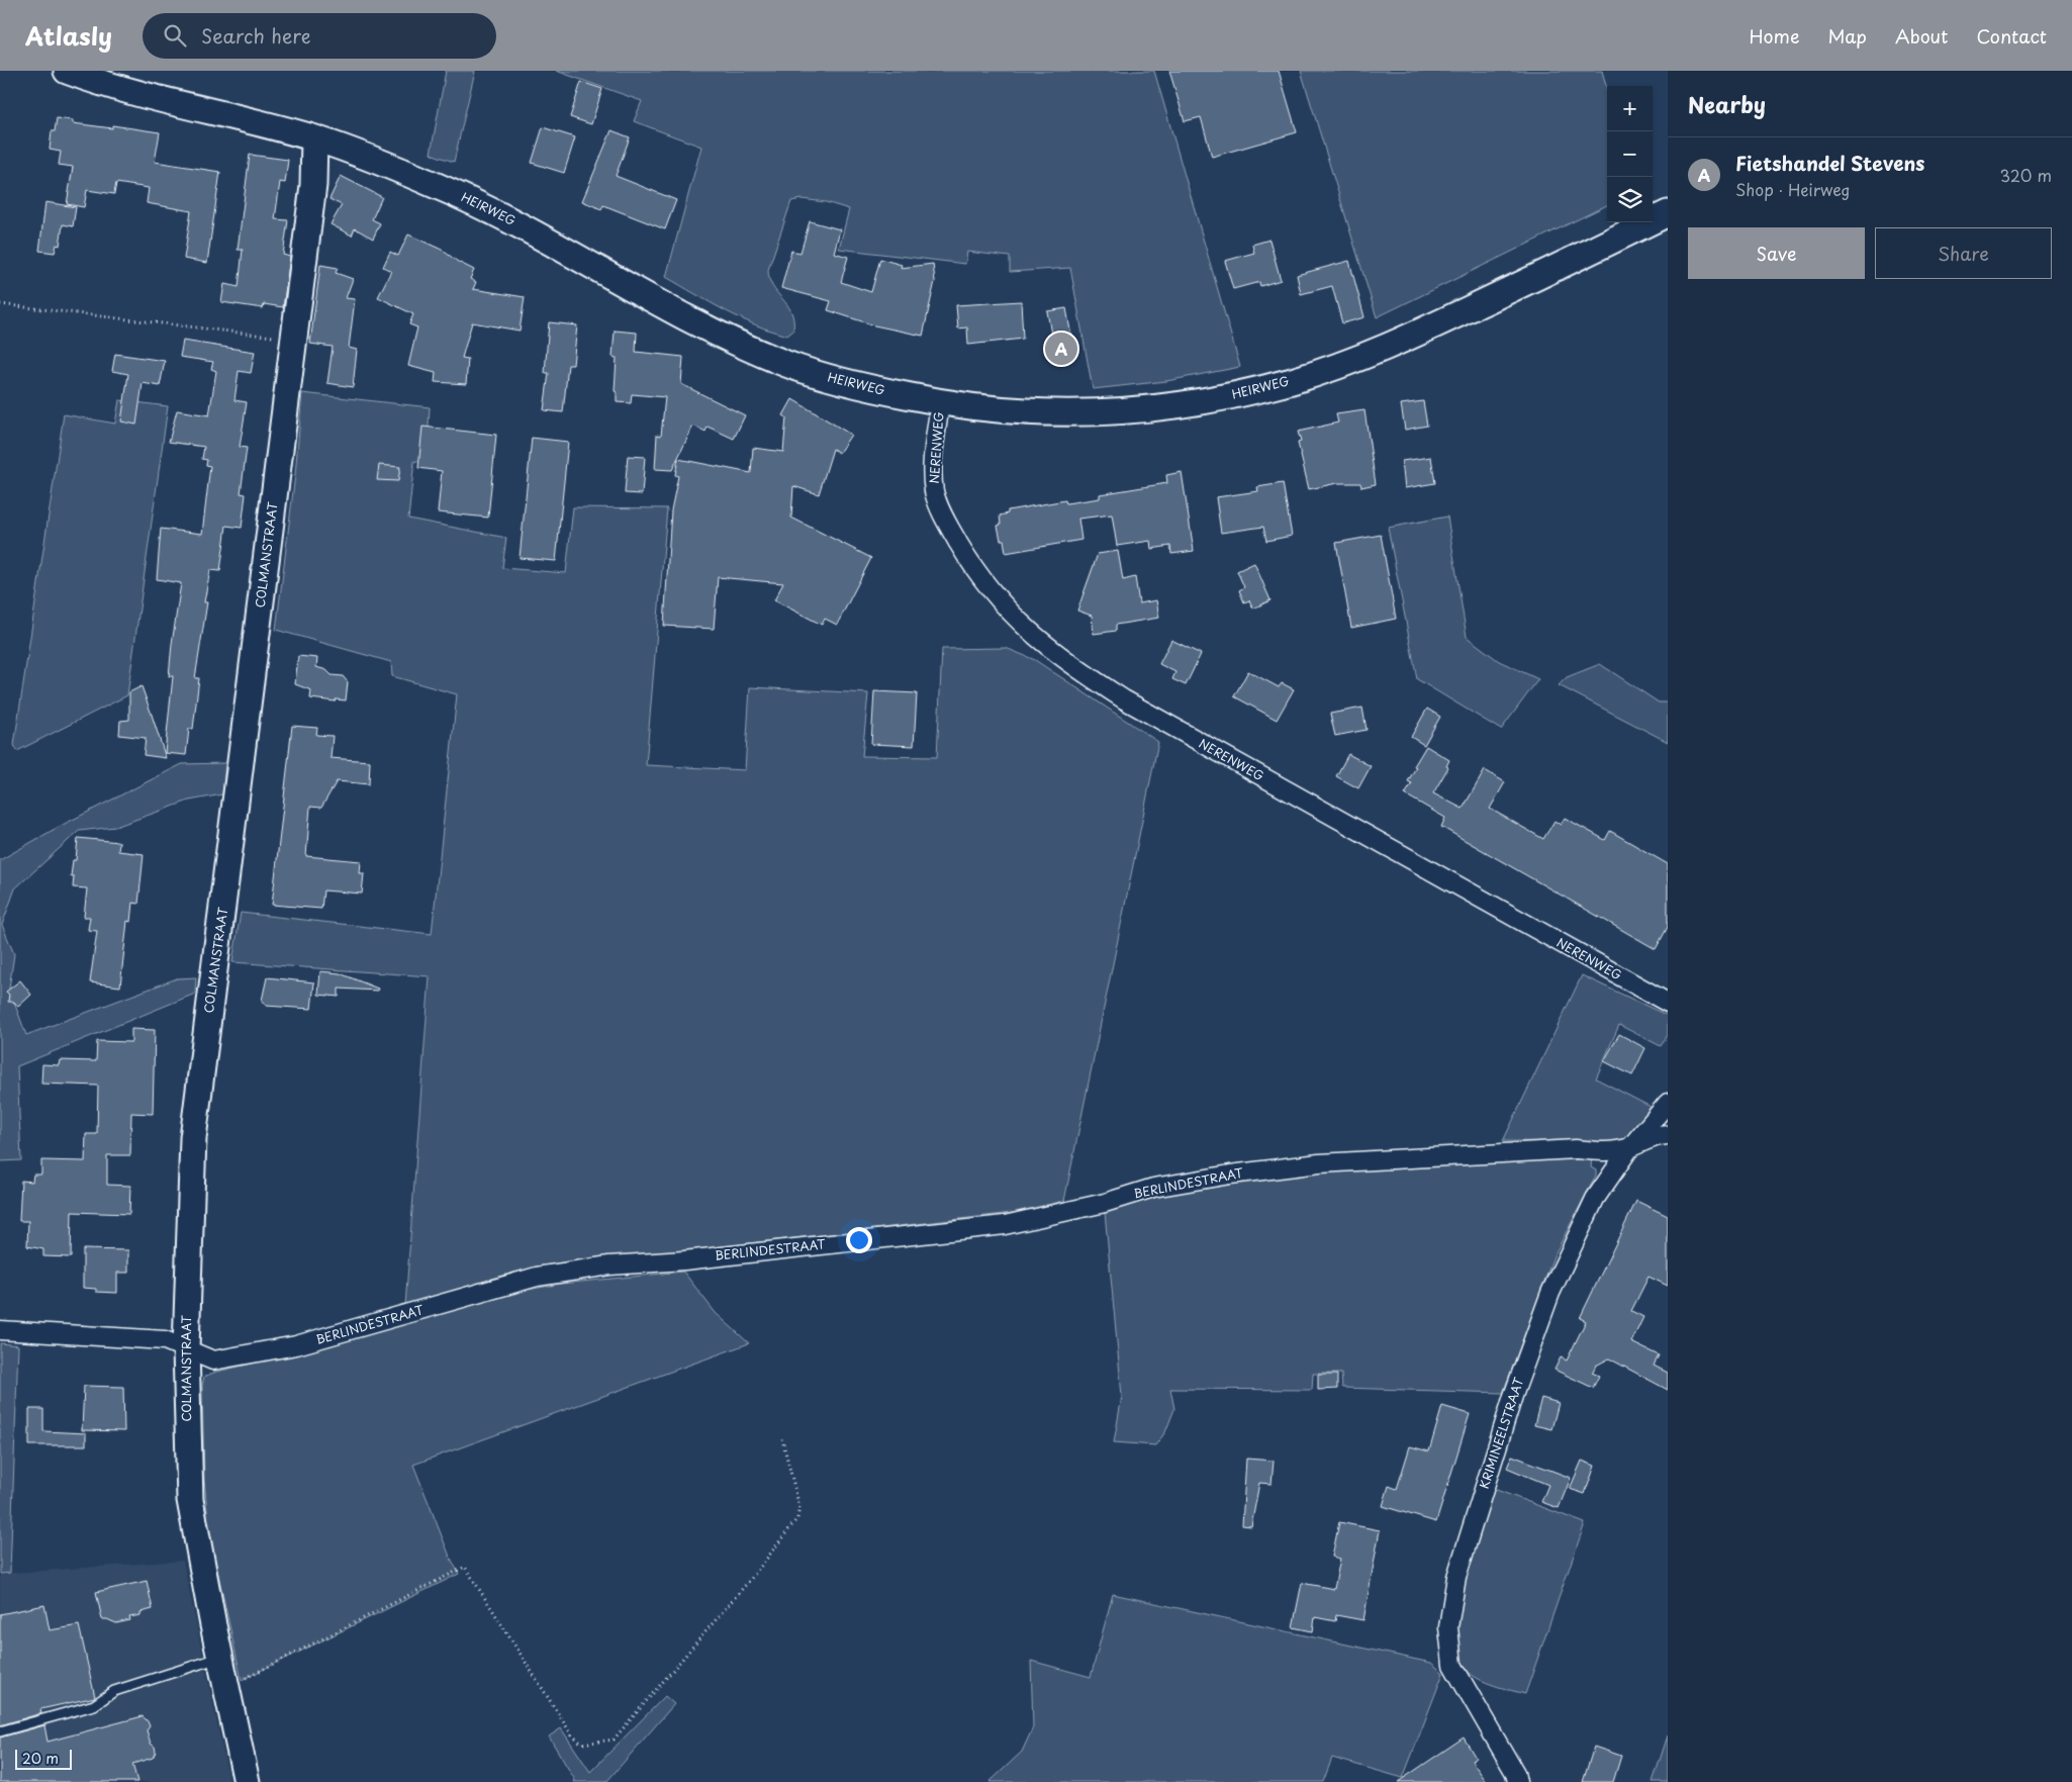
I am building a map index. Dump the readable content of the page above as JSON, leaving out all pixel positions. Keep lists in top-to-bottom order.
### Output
{
  "streets": {
    "main road": ["HEIRWEG", "COLMANSTRAAT"],
    "street": ["NERENWEG", "BERLINDESTRAAT", "KRIMINEELSTRAAT"]
  },
  "crossings": [
    ["HEIRWEG", "NERENWEG"],
    ["HEIRWEG", "COLMANSTRAAT"],
    ["COLMANSTRAAT", "BERLINDESTRAAT"],
    ["BERLINDESTRAAT", "KRIMINEELSTRAAT"]
  ],
  "scale_bar": "20 m",
  "page": {
    "header": "Atlasly",
    "search": "Search here",
    "nav": [
      "Home",
      "Map",
      "About",
      "Contact"
    ],
    "heading": "Nearby",
    "map_buttons": ["+", "−"],
    "list": [
      {
        "mark": "A",
        "name": "Fietshandel Stevens",
        "note": "Shop · Heirweg",
        "value": "320 m"
      }
    ],
    "buttons": ["Save", "Share"],
    "pins": "A",
    "scale": "20 m"
  }
}
